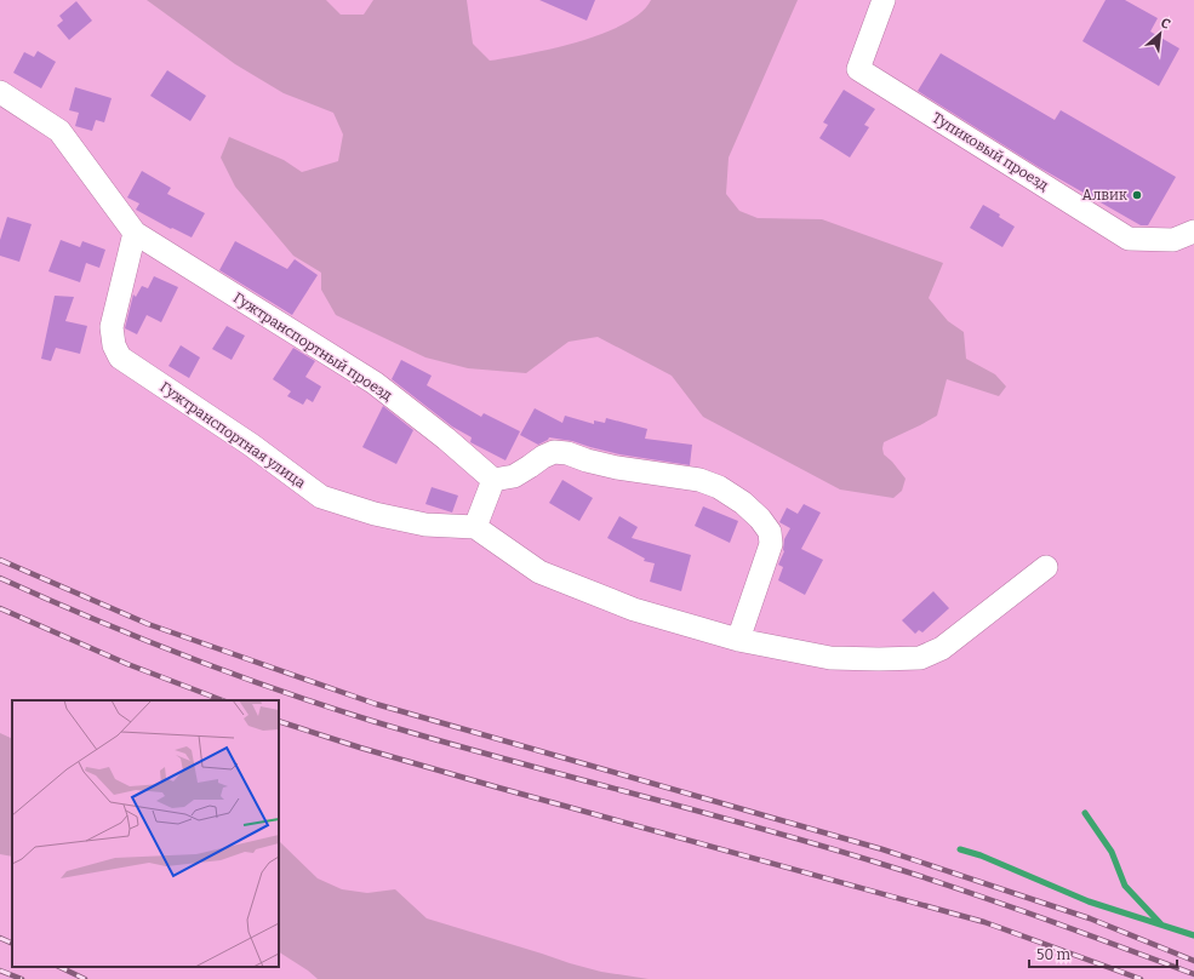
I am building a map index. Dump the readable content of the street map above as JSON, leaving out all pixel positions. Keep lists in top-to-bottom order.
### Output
{
  "streets": {
    "street": ["Тупиковый проезд", "Гужтранспортный проезд", "Гужтранспортная улица"]
  },
  "crossings": [
    ["Гужтранспортный проезд", "Гужтранспортная улица"]
  ],
  "places": ["Алвик"],
  "scale_bar": "50 m",
  "north": "top right"
}
